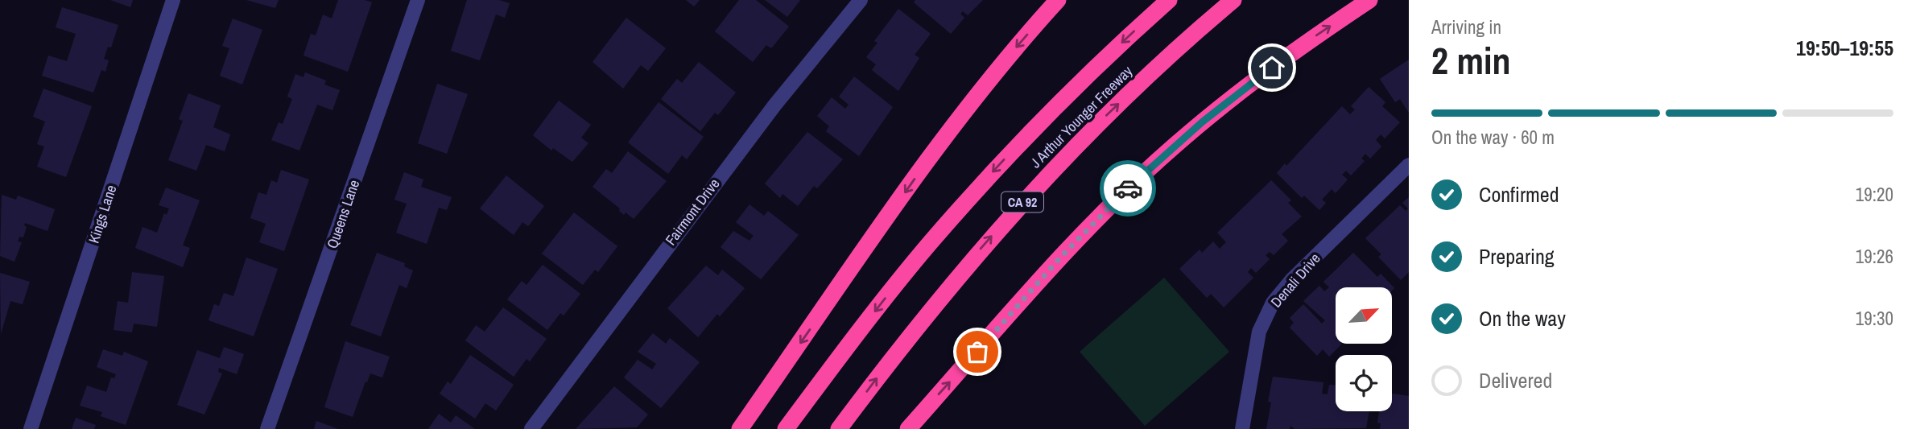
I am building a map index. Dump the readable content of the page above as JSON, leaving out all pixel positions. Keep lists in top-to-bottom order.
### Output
{
  "streets": {
    "highway": ["J Arthur Younger Freeway", "CA 92"],
    "street": [
      "Fairmont Drive",
      "Kings Lane",
      "Queens Lane",
      "Denali Drive"
    ]
  },
  "north": "top right",
  "page": {
    "heading": ["2 min", "Arriving in", "19:50–19:55"],
    "bar": "On the way · 60 m",
    "list": [
      ["Confirmed", "19:20"],
      ["Preparing", "19:26"],
      ["On the way", "19:30"],
      "Delivered"
    ]
  }
}
